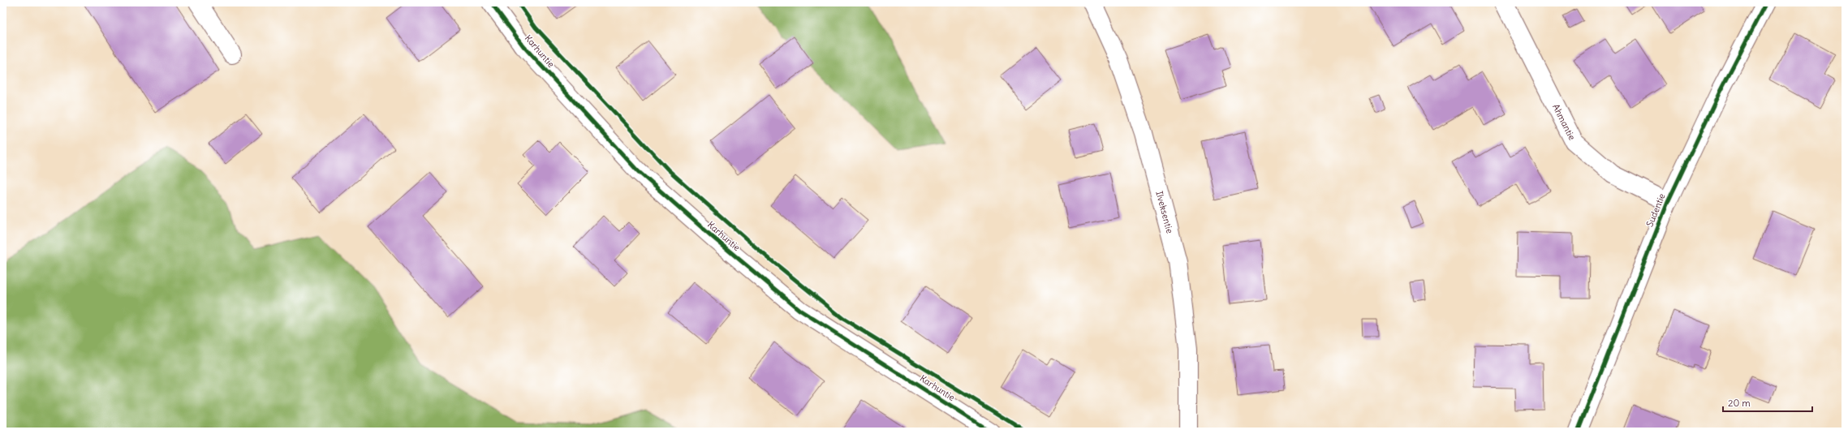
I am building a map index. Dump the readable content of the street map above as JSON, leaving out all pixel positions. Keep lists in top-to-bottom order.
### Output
{
  "streets": {
    "street": [
      "Karhuntie",
      "Ahmantie",
      "Sudentie",
      "Ilveksentie"
    ]
  },
  "crossings": [
    ["Ahmantie", "Sudentie"]
  ],
  "scale_bar": "20 m"
}
